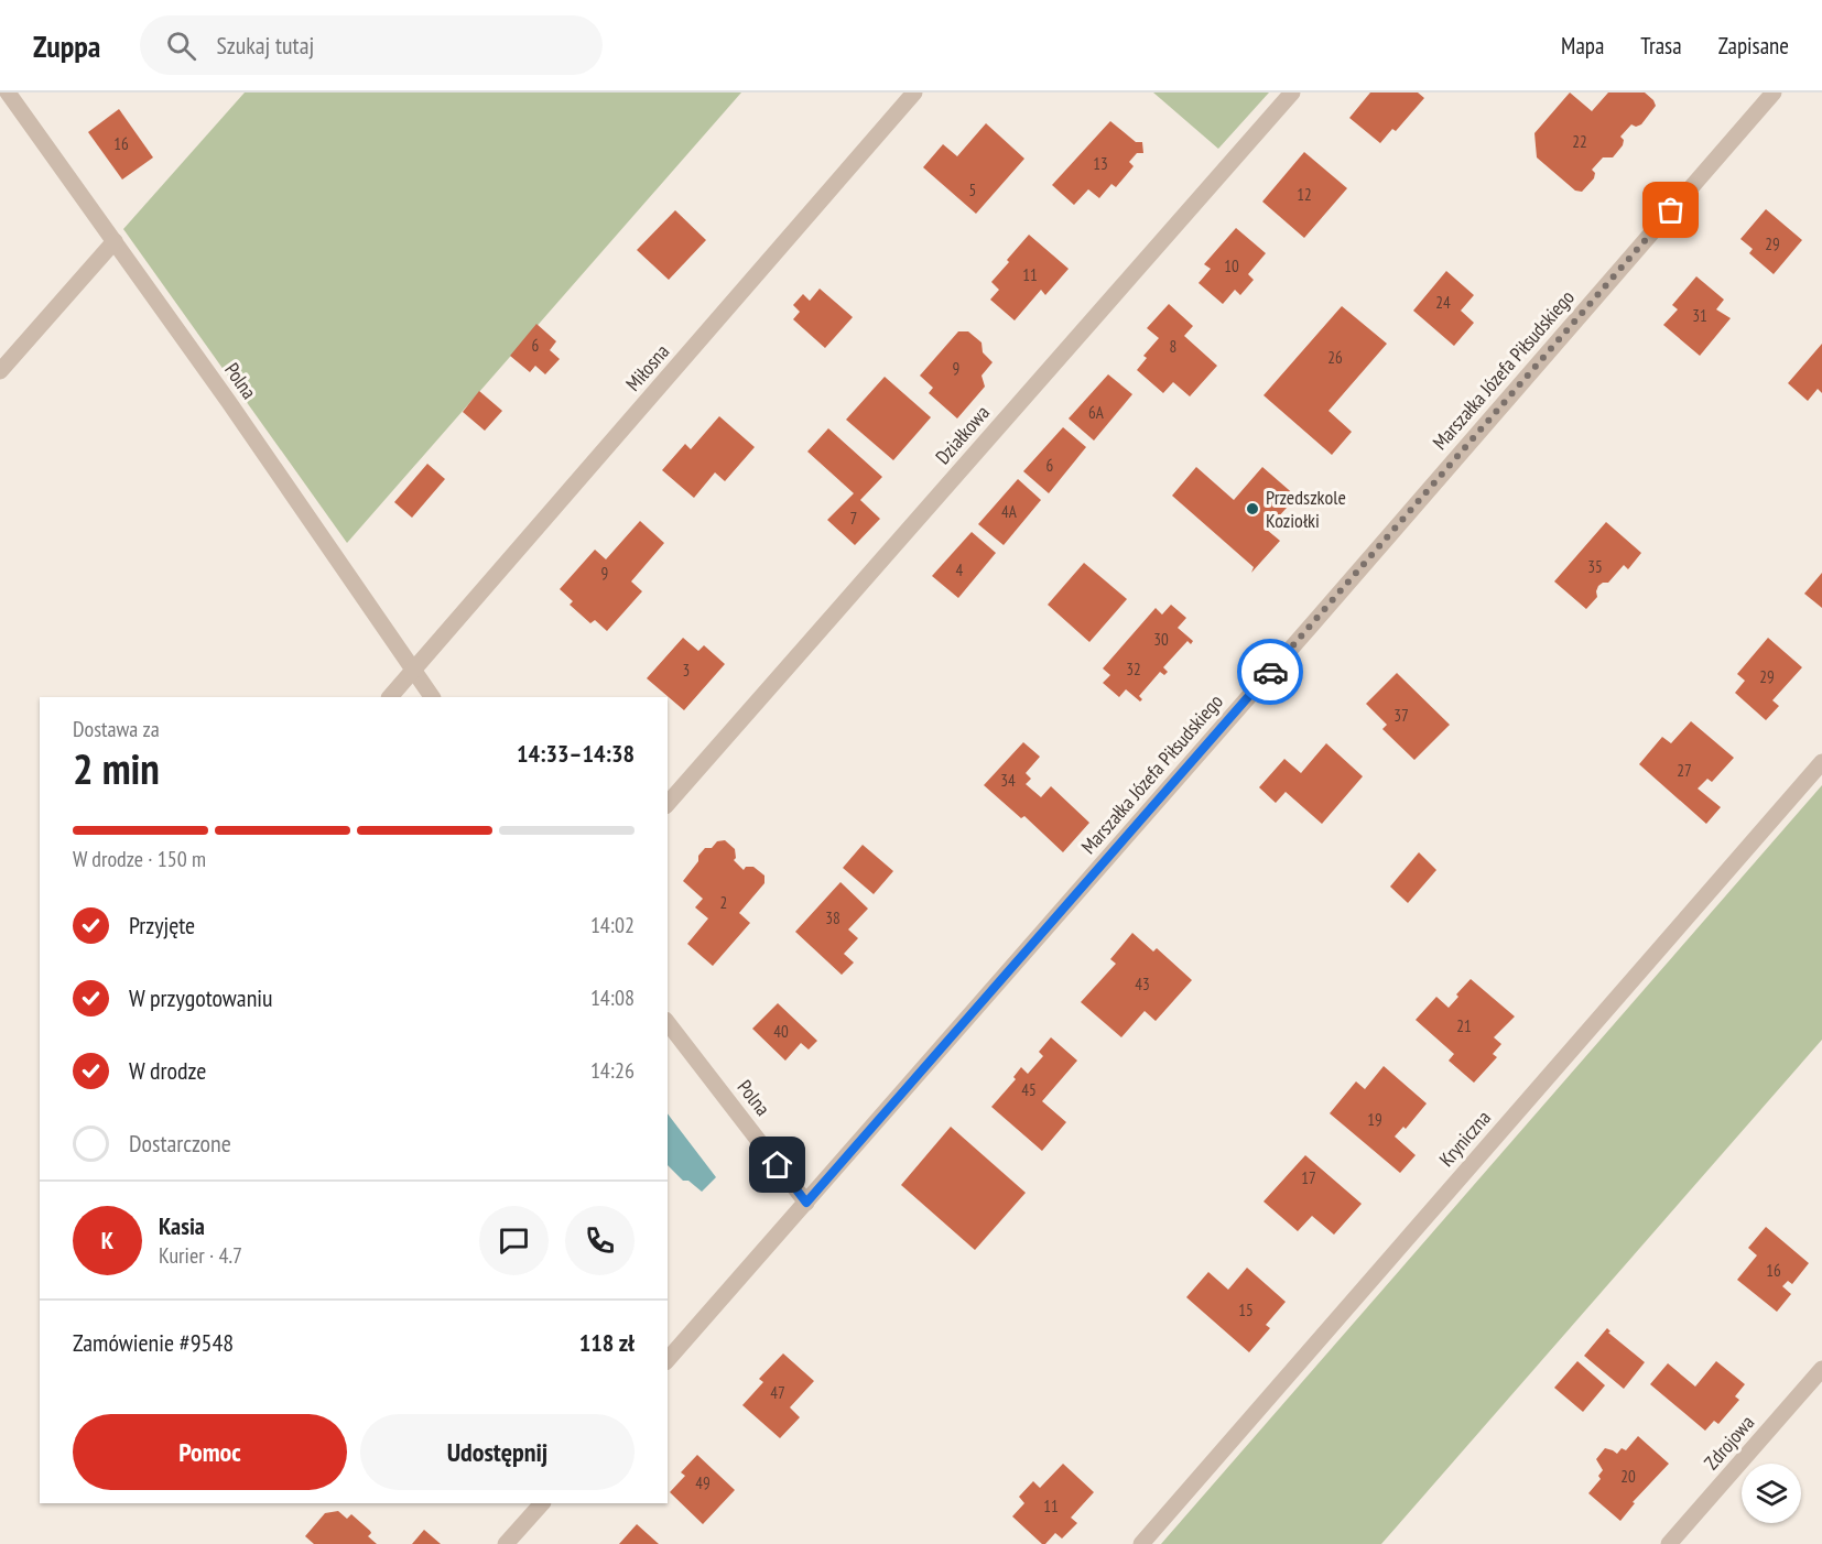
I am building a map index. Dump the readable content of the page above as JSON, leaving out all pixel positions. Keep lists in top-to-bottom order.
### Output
{
  "streets": {
    "street": [
      "Miłosna",
      "Marszałka Józefa Piłsudskiego",
      "Polna",
      "Działkowa",
      "Kryniczna",
      "Zdrojowa"
    ]
  },
  "crossings": [
    ["Miłosna", "Polna"],
    ["Marszałka Józefa Piłsudskiego", "Polna"]
  ],
  "places": ["Przedszkole Koziołki"],
  "house_numbers": [
    "22",
    "16",
    "13",
    "5",
    "12",
    "29",
    "10",
    "11",
    "24",
    "31",
    "6",
    "8",
    "26",
    "9",
    "6A",
    "6",
    "4A",
    "7",
    "35",
    "4",
    "9",
    "30",
    "32",
    "3",
    "29",
    "37",
    "27",
    "34",
    "2",
    "38",
    "43",
    "21",
    "40",
    "45",
    "19",
    "17",
    "16",
    "15",
    "47",
    "20",
    "49",
    "11"
  ],
  "page": {
    "header": "Zuppa",
    "search": "Szukaj tutaj",
    "nav": ["Mapa", "Trasa", "Zapisane"],
    "heading": ["2 min", "Dostawa za", "14:33–14:38"],
    "panel": [
      "Kasia",
      "Kurier · 4.7",
      "Zamówienie #9548",
      "118 zł"
    ],
    "bar": "W drodze · 150 m",
    "list": [
      ["Przyjęte", "14:02"],
      ["W przygotowaniu", "14:08"],
      ["W drodze", "14:26"],
      "Dostarczone"
    ],
    "round": "K",
    "buttons": ["Pomoc", "Udostępnij"]
  }
}
